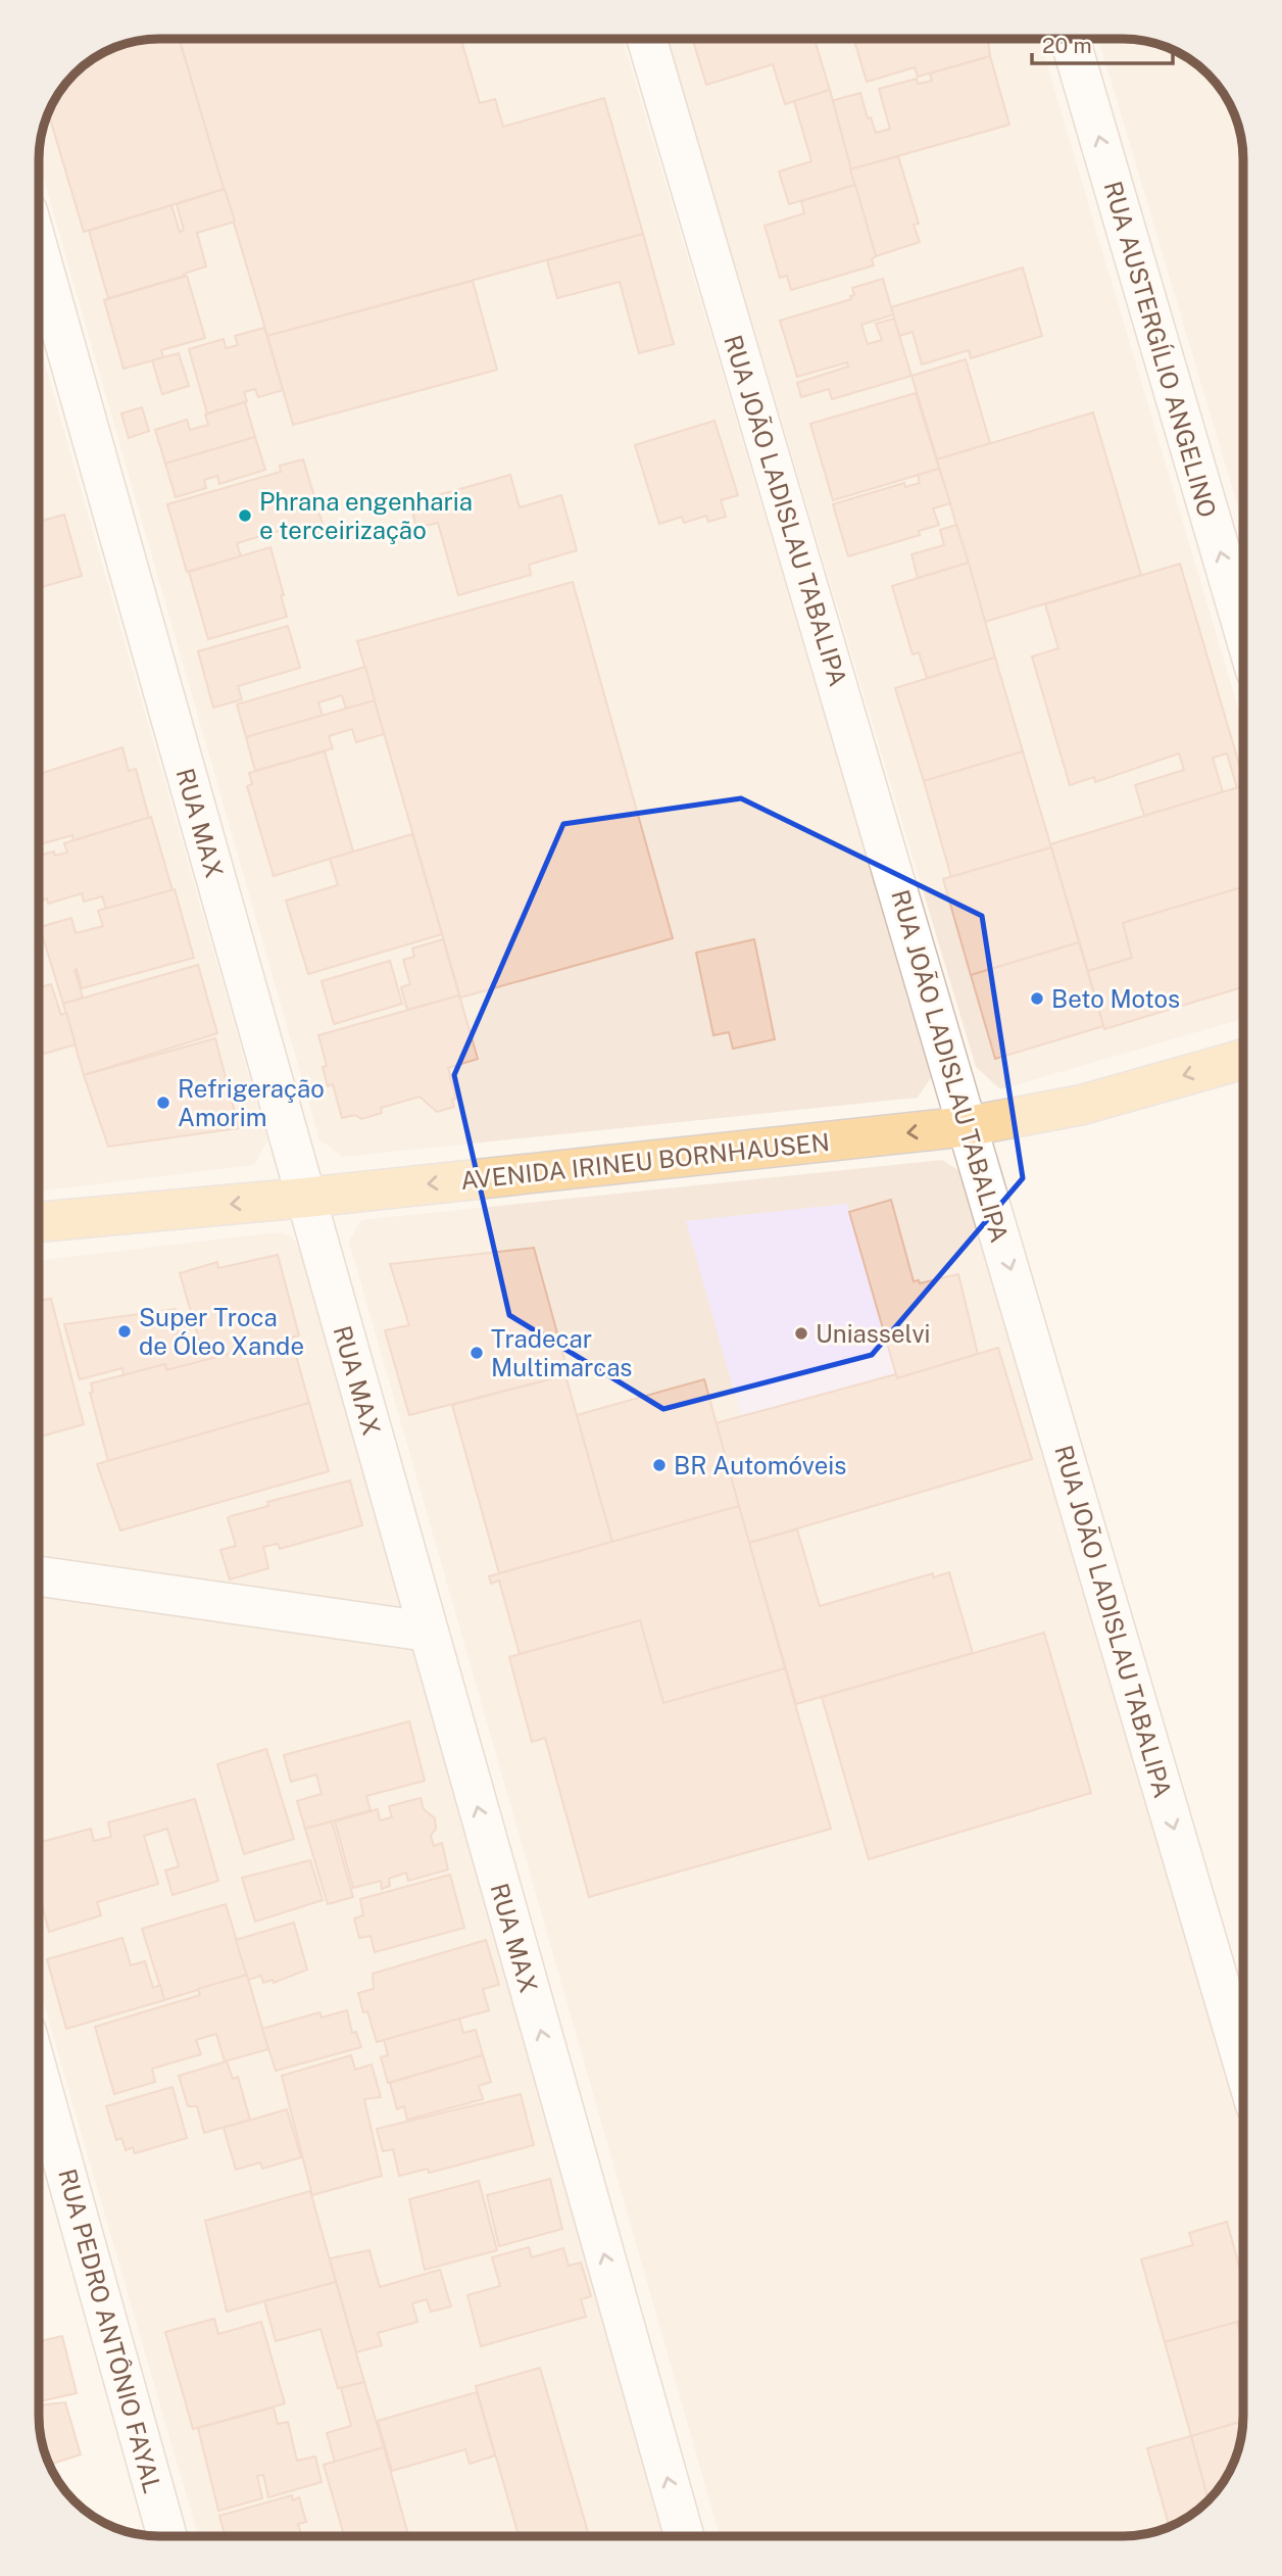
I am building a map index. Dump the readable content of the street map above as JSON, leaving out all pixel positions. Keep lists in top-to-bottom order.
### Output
{
  "streets": {
    "main road": ["AVENIDA IRINEU BORNHAUSEN"],
    "street": [
      "RUA AUSTERGÍLIO ANGELINO",
      "RUA JOÃO LADISLAU TABALIPA",
      "RUA MAX",
      "RUA PEDRO ANTÔNIO FAYAL"
    ]
  },
  "crossings": [
    ["RUA JOÃO LADISLAU TABALIPA", "AVENIDA IRINEU BORNHAUSEN"],
    ["RUA MAX", "AVENIDA IRINEU BORNHAUSEN"]
  ],
  "one_way": [
    "RUA AUSTERGÍLIO ANGELINO",
    "RUA JOÃO LADISLAU TABALIPA",
    "RUA MAX",
    "AVENIDA IRINEU BORNHAUSEN"
  ],
  "places": [
    "Phrana engenharia e terceirização",
    "Beto Motos",
    "Refrigeração Amorim",
    "Super Troca de Óleo Xande",
    "Uniasselvi",
    "Tradecar Multimarcas",
    "BR Automóveis"
  ],
  "scale_bar": "20 m"
}
